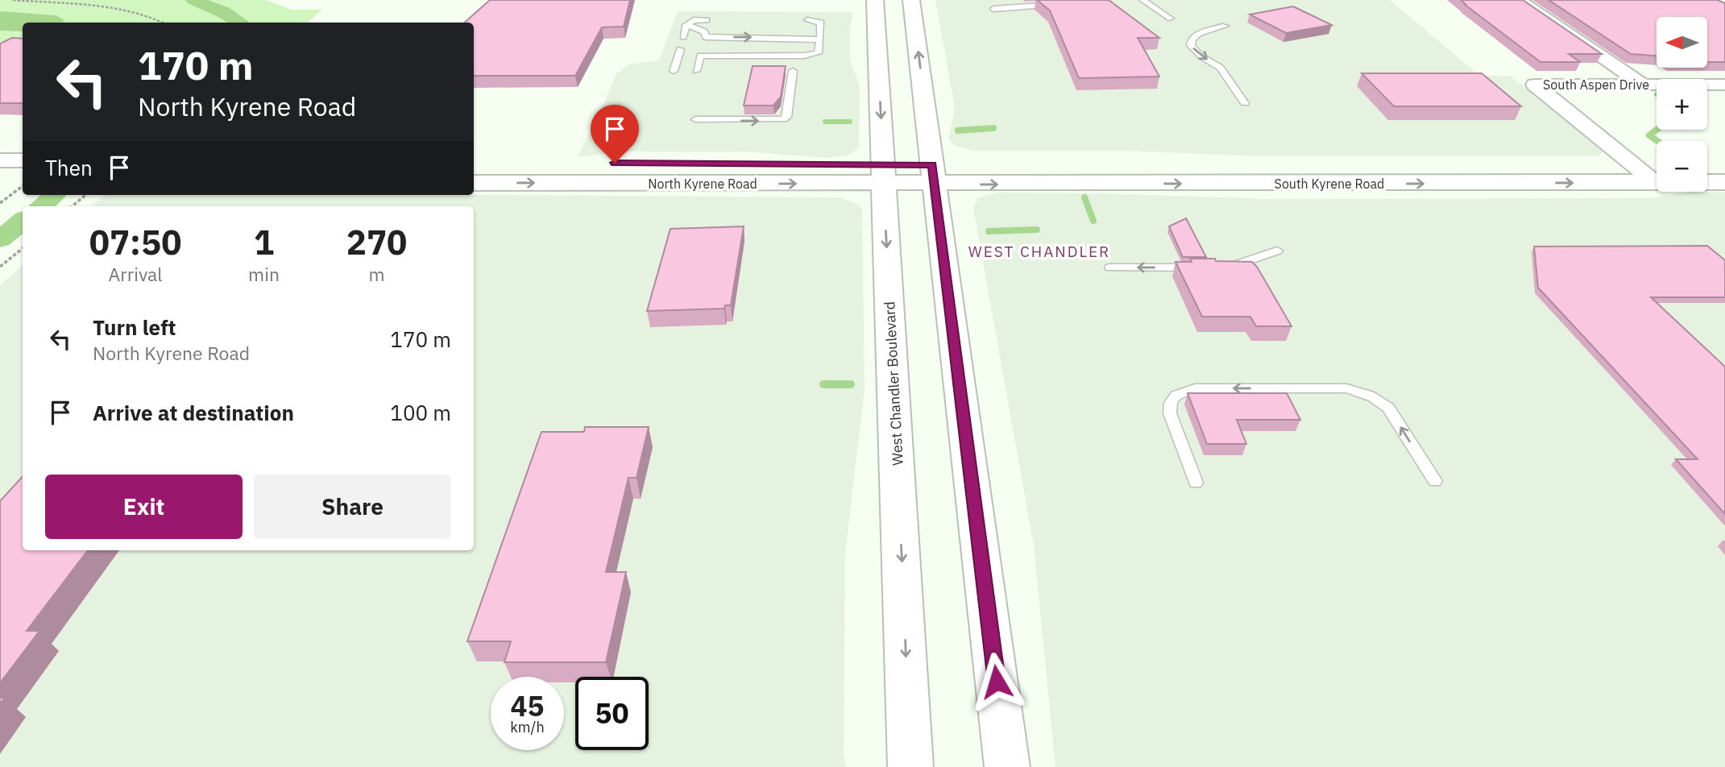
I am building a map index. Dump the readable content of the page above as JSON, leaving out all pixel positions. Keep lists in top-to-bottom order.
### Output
{
  "streets": {
    "main road": ["North Kyrene Road", "South Kyrene Road", "West Chandler Boulevard"],
    "street": ["South Aspen Drive"]
  },
  "crossings": [
    ["South Aspen Drive", "South Kyrene Road"],
    ["North Kyrene Road", "South Kyrene Road"],
    ["North Kyrene Road", "West Chandler Boulevard"]
  ],
  "districts": ["WEST CHANDLER"],
  "north": "left",
  "page": {
    "map_buttons": ["+", "−"],
    "turn": ["170 m", "North Kyrene Road"],
    "then": "Then",
    "eta": [
      "07:50",
      "Arrival",
      "1",
      "min",
      "270",
      "m"
    ],
    "list": [
      {
        "name": "Turn left",
        "note": "North Kyrene Road",
        "value": "170 m"
      },
      {
        "name": "Arrive at destination",
        "value": "100 m"
      }
    ],
    "buttons": ["Exit", "Share"],
    "speed": "45 km/h",
    "limit": "50"
  }
}
